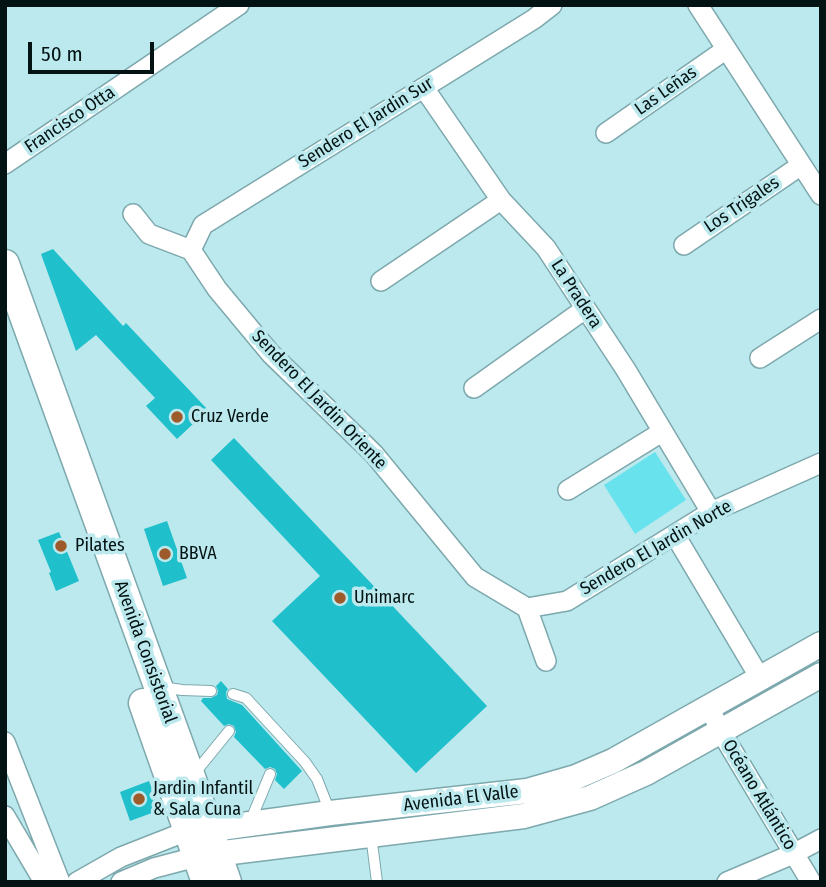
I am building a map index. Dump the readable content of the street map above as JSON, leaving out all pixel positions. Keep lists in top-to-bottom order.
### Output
{
  "streets": {
    "main road": ["Avenida Consistorial"],
    "street": [
      "Las Leñas",
      "Francisco Otta",
      "Sendero El Jardin Sur",
      "Los Trigales",
      "La Pradera",
      "Sendero El Jardin Oriente",
      "Sendero El Jardin Norte",
      "Océano Atlántico",
      "Avenida El Valle"
    ]
  },
  "crossings": [
    ["Sendero El Jardin Sur", "La Pradera"],
    ["Sendero El Jardin Sur", "Sendero El Jardin Oriente"],
    ["La Pradera", "Sendero El Jardin Norte"],
    ["Sendero El Jardin Oriente", "Sendero El Jardin Norte"],
    ["Avenida Consistorial", "Avenida El Valle"],
    ["Océano Atlántico", "Avenida El Valle"]
  ],
  "places": [
    "Cruz Verde",
    "Pilates",
    "BBVA",
    "Unimarc",
    "Jardin Infantil & Sala Cuna"
  ],
  "scale_bar": "50 m"
}
